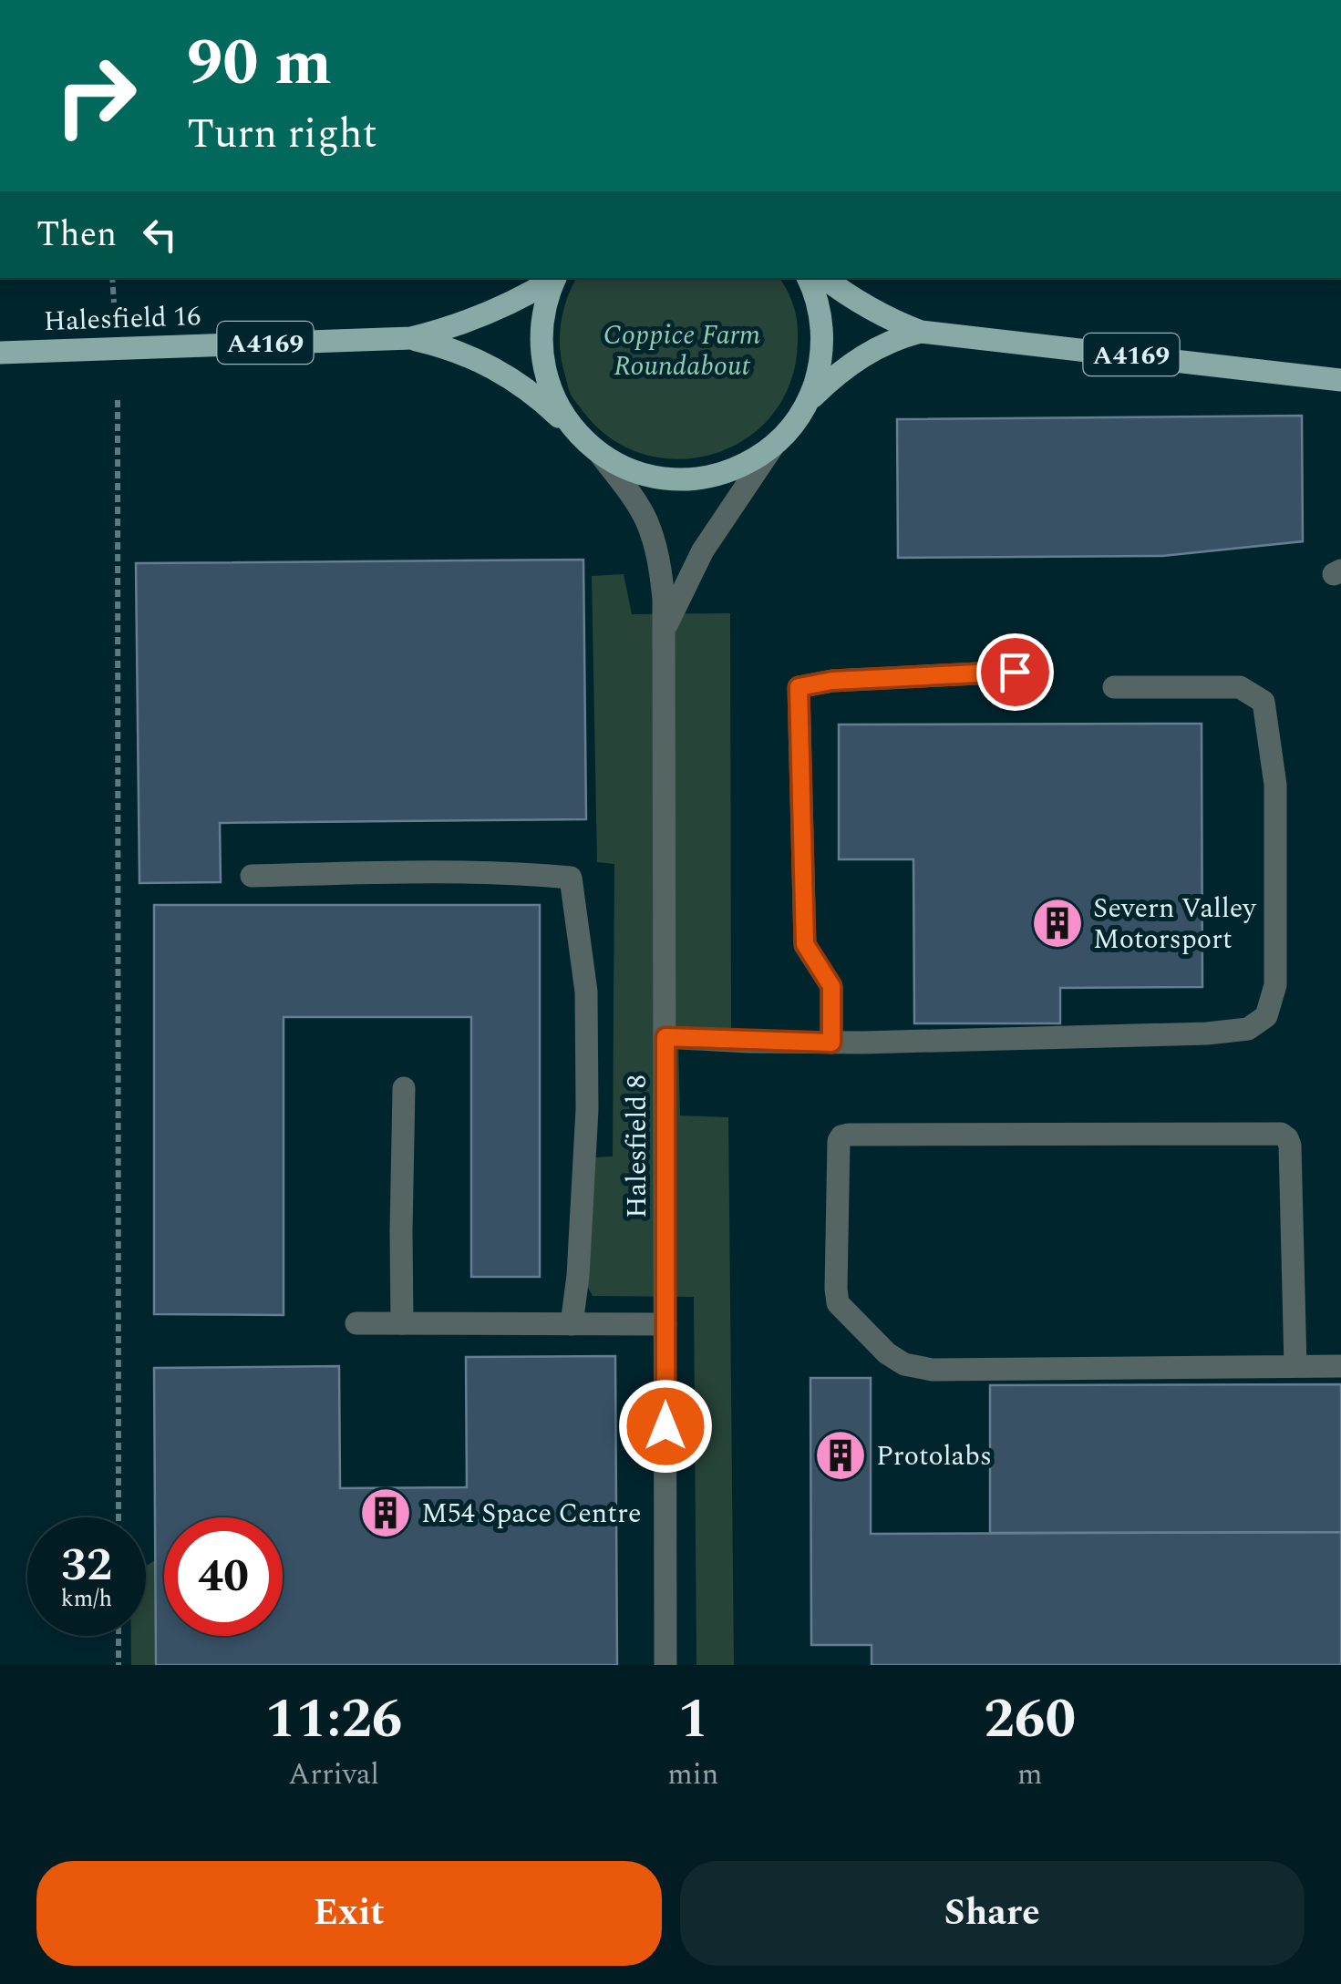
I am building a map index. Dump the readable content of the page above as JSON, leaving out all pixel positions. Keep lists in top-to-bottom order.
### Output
{
  "streets": {
    "main road": ["Halesfield 16", "A4169"],
    "street": ["Halesfield 8"]
  },
  "parks": ["Coppice Farm Roundabout"],
  "places": {
    "building": ["Severn Valley Motorsport", "Protolabs", "M54 Space Centre"]
  },
  "page": {
    "turn": ["90 m", "Turn right"],
    "then": "Then",
    "speed": "32 km/h",
    "limit": "40",
    "eta": [
      "11:26",
      "Arrival",
      "1",
      "min",
      "260",
      "m"
    ],
    "buttons": ["Exit", "Share"]
  }
}
